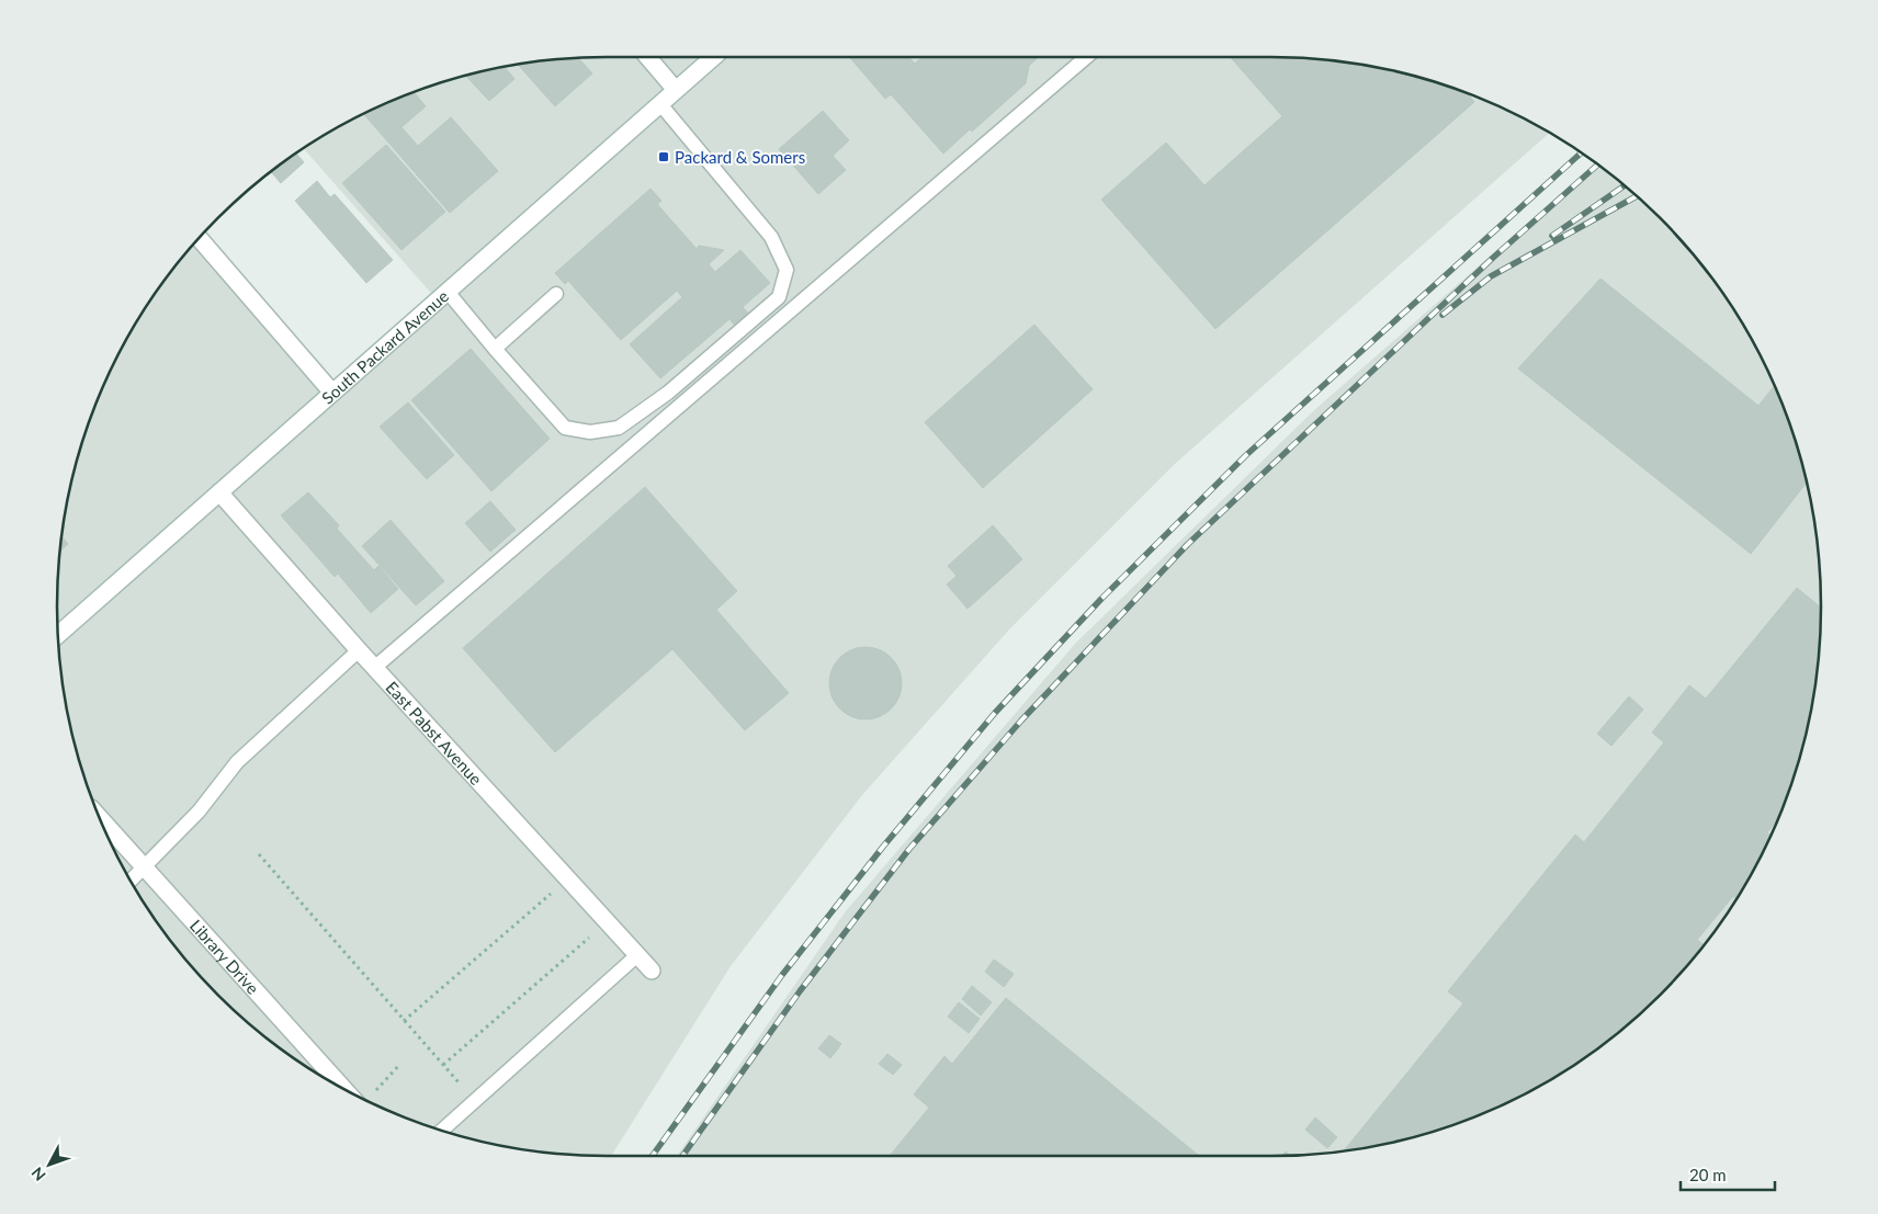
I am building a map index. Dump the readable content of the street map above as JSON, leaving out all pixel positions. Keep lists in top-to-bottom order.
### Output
{
  "streets": {
    "street": ["South Packard Avenue", "East Pabst Avenue", "Library Drive"]
  },
  "crossings": [
    ["South Packard Avenue", "East Pabst Avenue"]
  ],
  "places": {
    "transit": ["Packard & Somers"]
  },
  "scale_bar": "20 m",
  "north": "bottom left"
}
